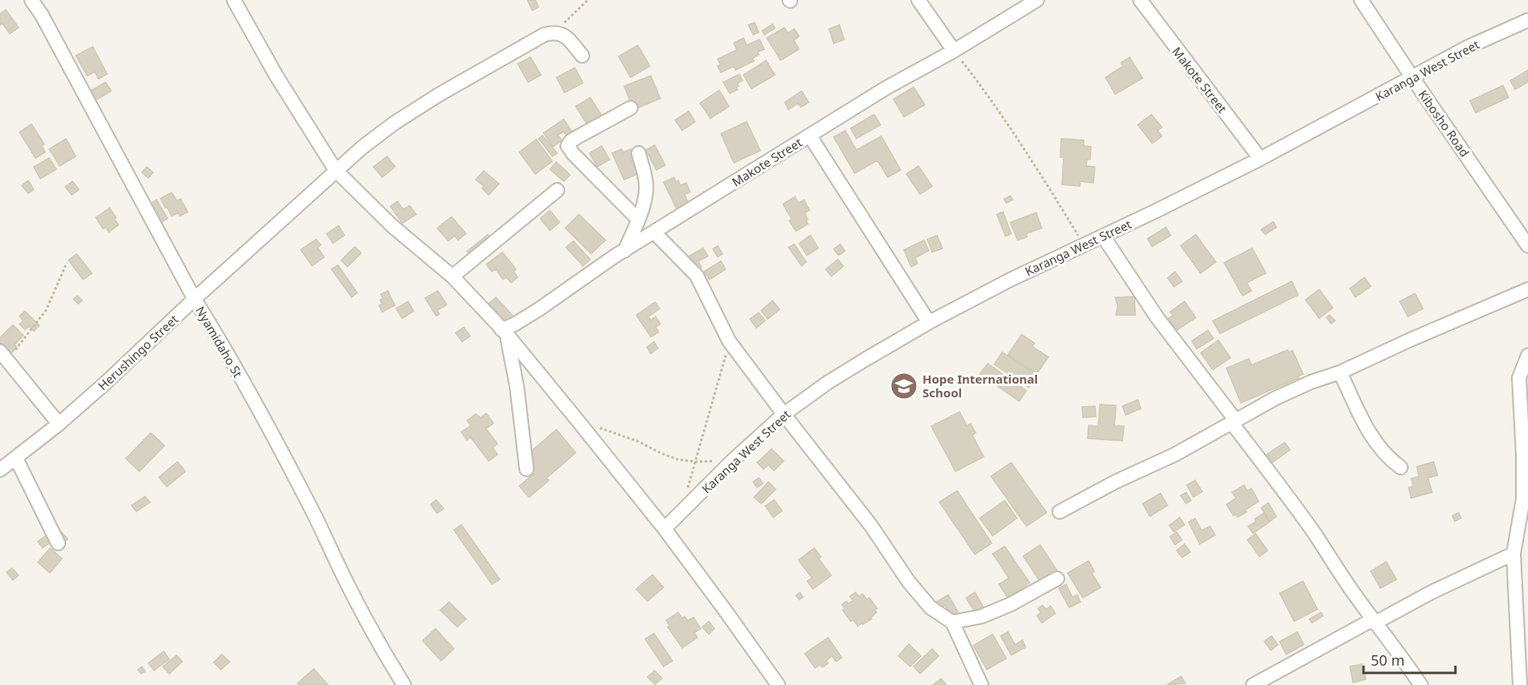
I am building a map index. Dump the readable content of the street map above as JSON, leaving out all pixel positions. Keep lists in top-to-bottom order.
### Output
{
  "streets": {
    "street": [
      "Karanga West Street",
      "Makote Street",
      "Kibosho Road",
      "Nyamidaho St",
      "Herushingo Street"
    ]
  },
  "crossings": [
    ["Karanga West Street", "Makote Street"],
    ["Karanga West Street", "Kibosho Road"],
    ["Nyamidaho St", "Herushingo Street"]
  ],
  "places": {
    "school or university": ["Hope International School"]
  },
  "scale_bar": "50 m"
}
